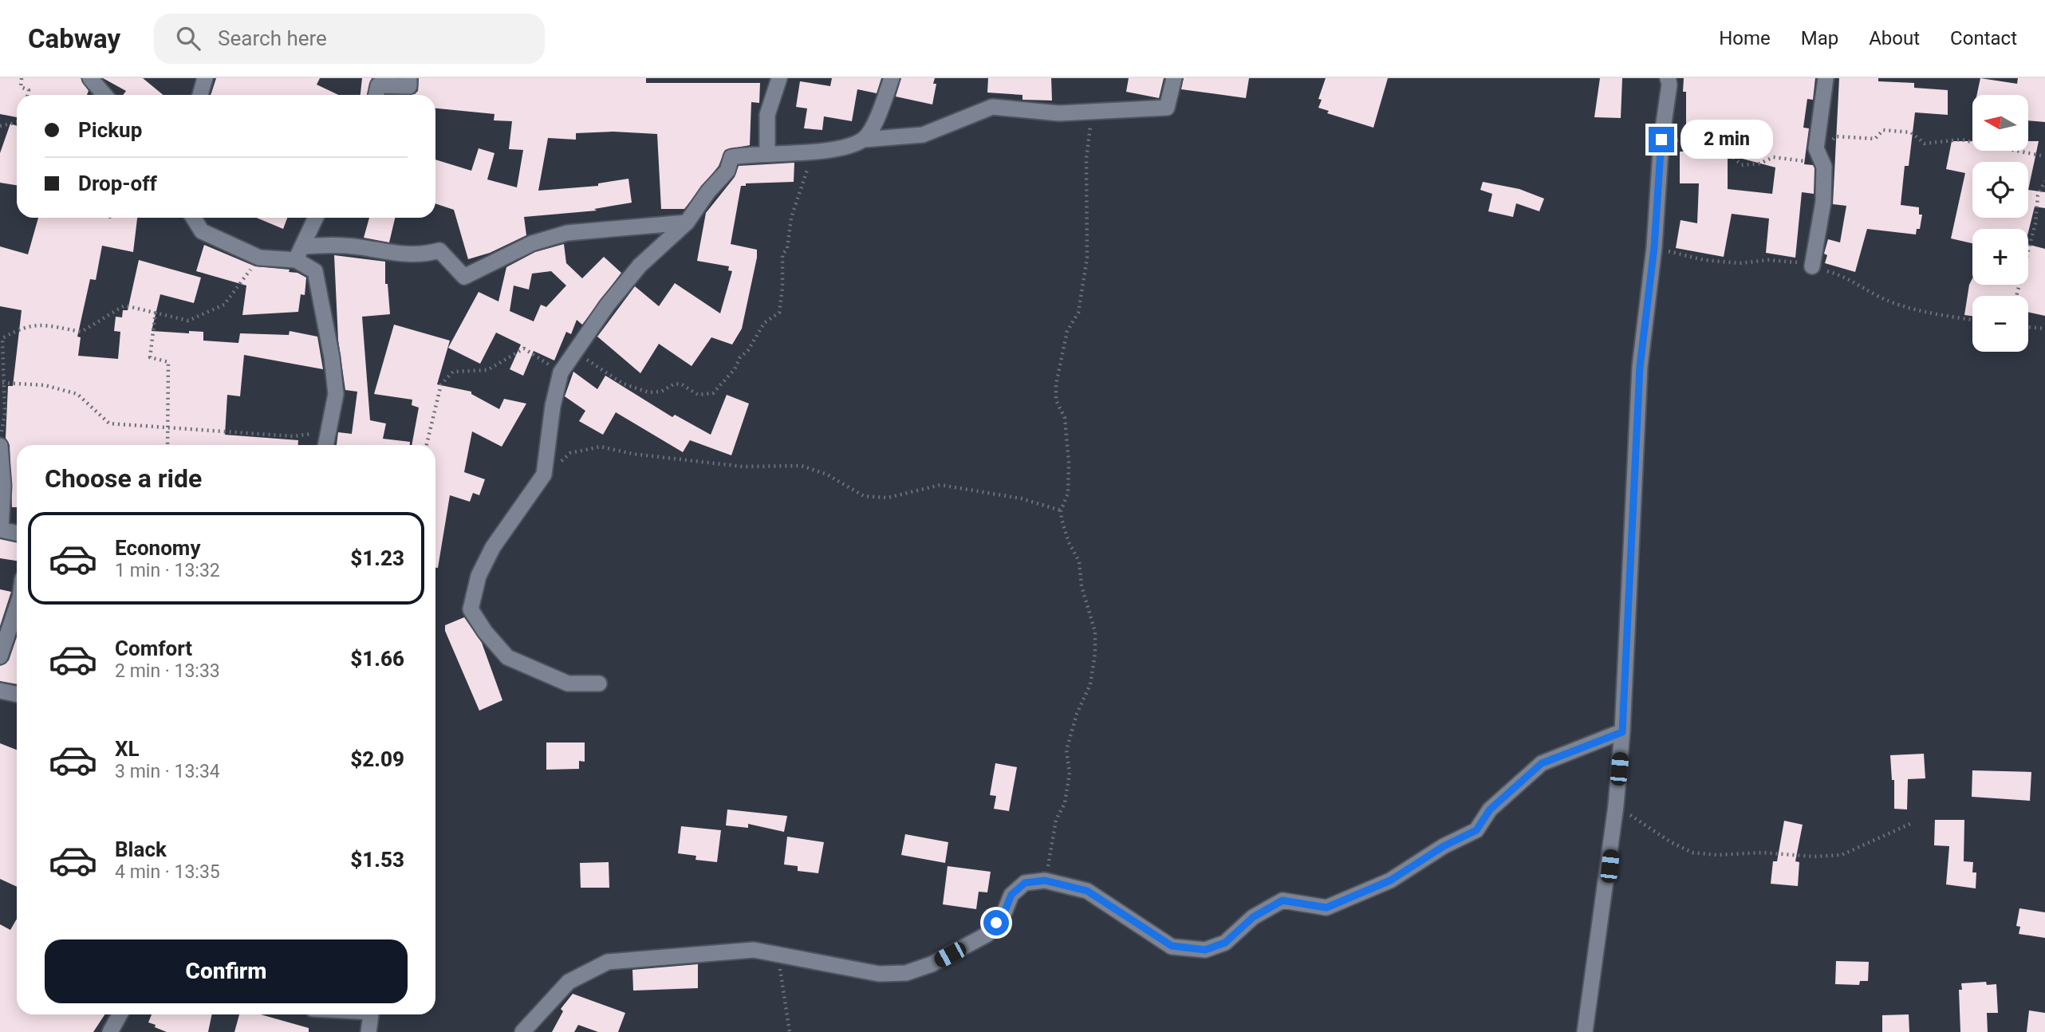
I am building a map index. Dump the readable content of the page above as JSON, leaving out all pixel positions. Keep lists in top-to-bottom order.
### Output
{
  "north": "left",
  "page": {
    "header": "Cabway",
    "search": "Search here",
    "nav": [
      "Home",
      "Map",
      "About",
      "Contact"
    ],
    "map_buttons": ["+", "−"],
    "banner": ["Pickup", "Drop-off"],
    "bubble": "2 min",
    "heading": "Choose a ride",
    "list": [
      {
        "name": "Economy",
        "note": "1 min · 13:32",
        "value": "$1.23"
      },
      {
        "name": "Comfort",
        "note": "2 min · 13:33",
        "value": "$1.66"
      },
      {
        "name": "XL",
        "note": "3 min · 13:34",
        "value": "$2.09"
      },
      {
        "name": "Black",
        "note": "4 min · 13:35",
        "value": "$1.53"
      }
    ],
    "buttons": "Confirm"
  }
}
